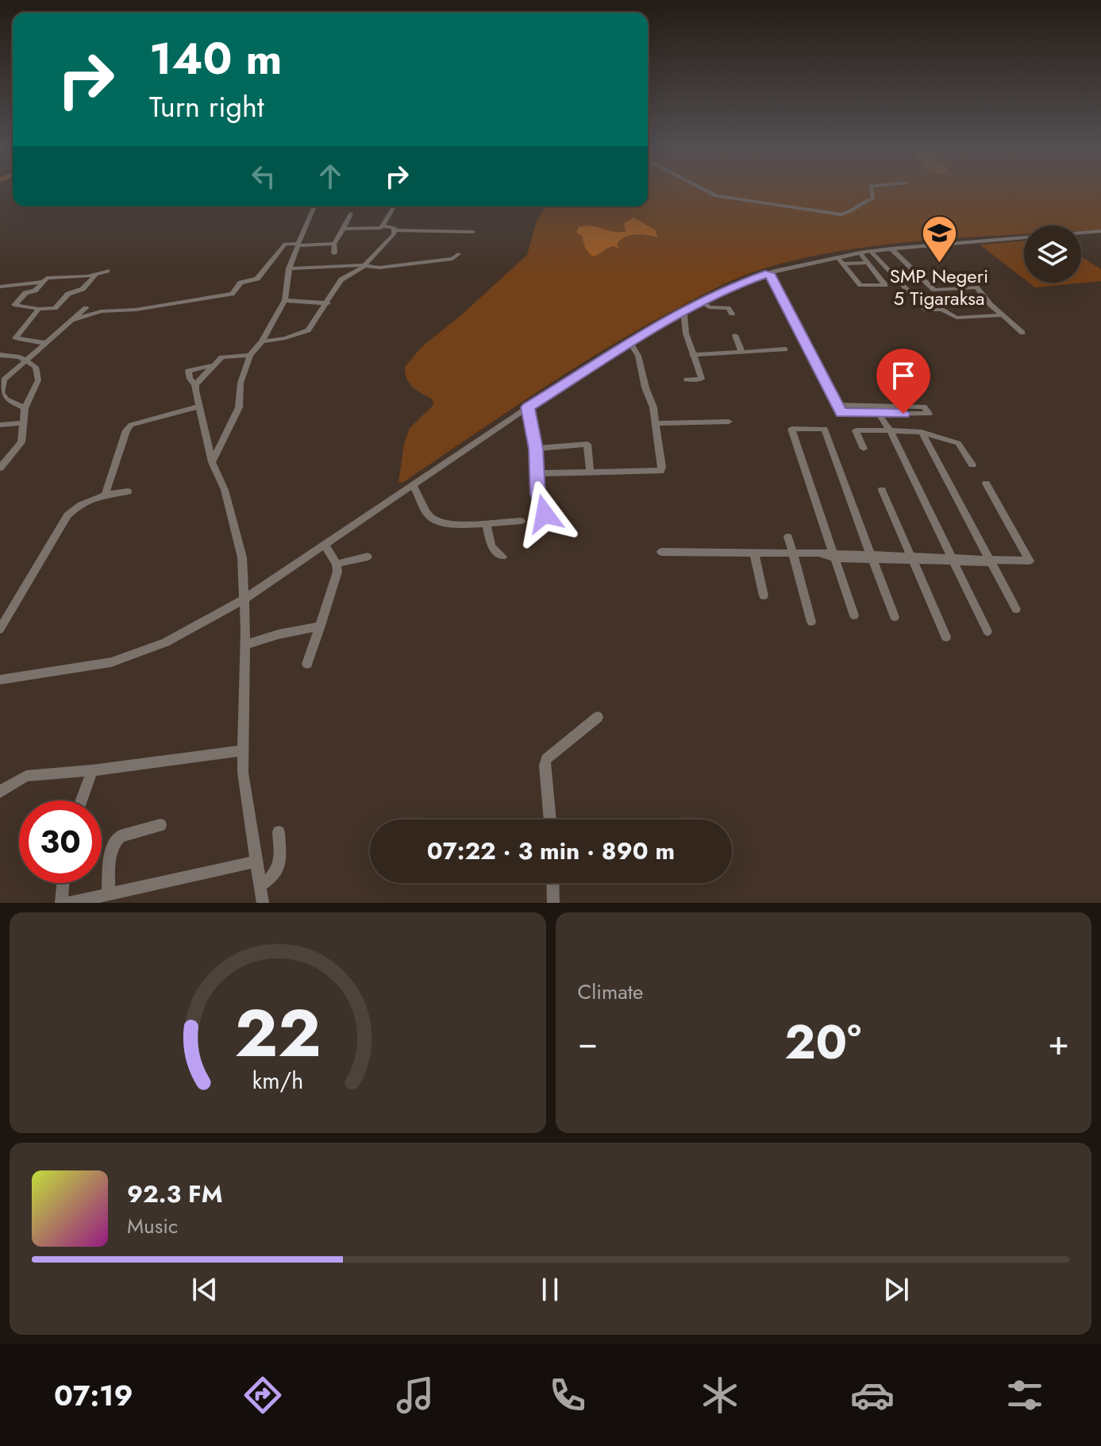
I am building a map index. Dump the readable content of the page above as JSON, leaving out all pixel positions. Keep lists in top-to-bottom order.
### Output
{
  "places": {
    "school or university": ["SMP Negeri 5 Tigaraksa"]
  },
  "page": {
    "turn": ["140 m", "Turn right"],
    "limit": "30",
    "trip": "07:22 · 3 min · 890 m",
    "tile": "Climate",
    "heat": ["−", "20°", "+"],
    "song": ["92.3 FM", "Music"],
    "tabs": "07:19",
    "gauge": ["22", "km/h"]
  }
}
